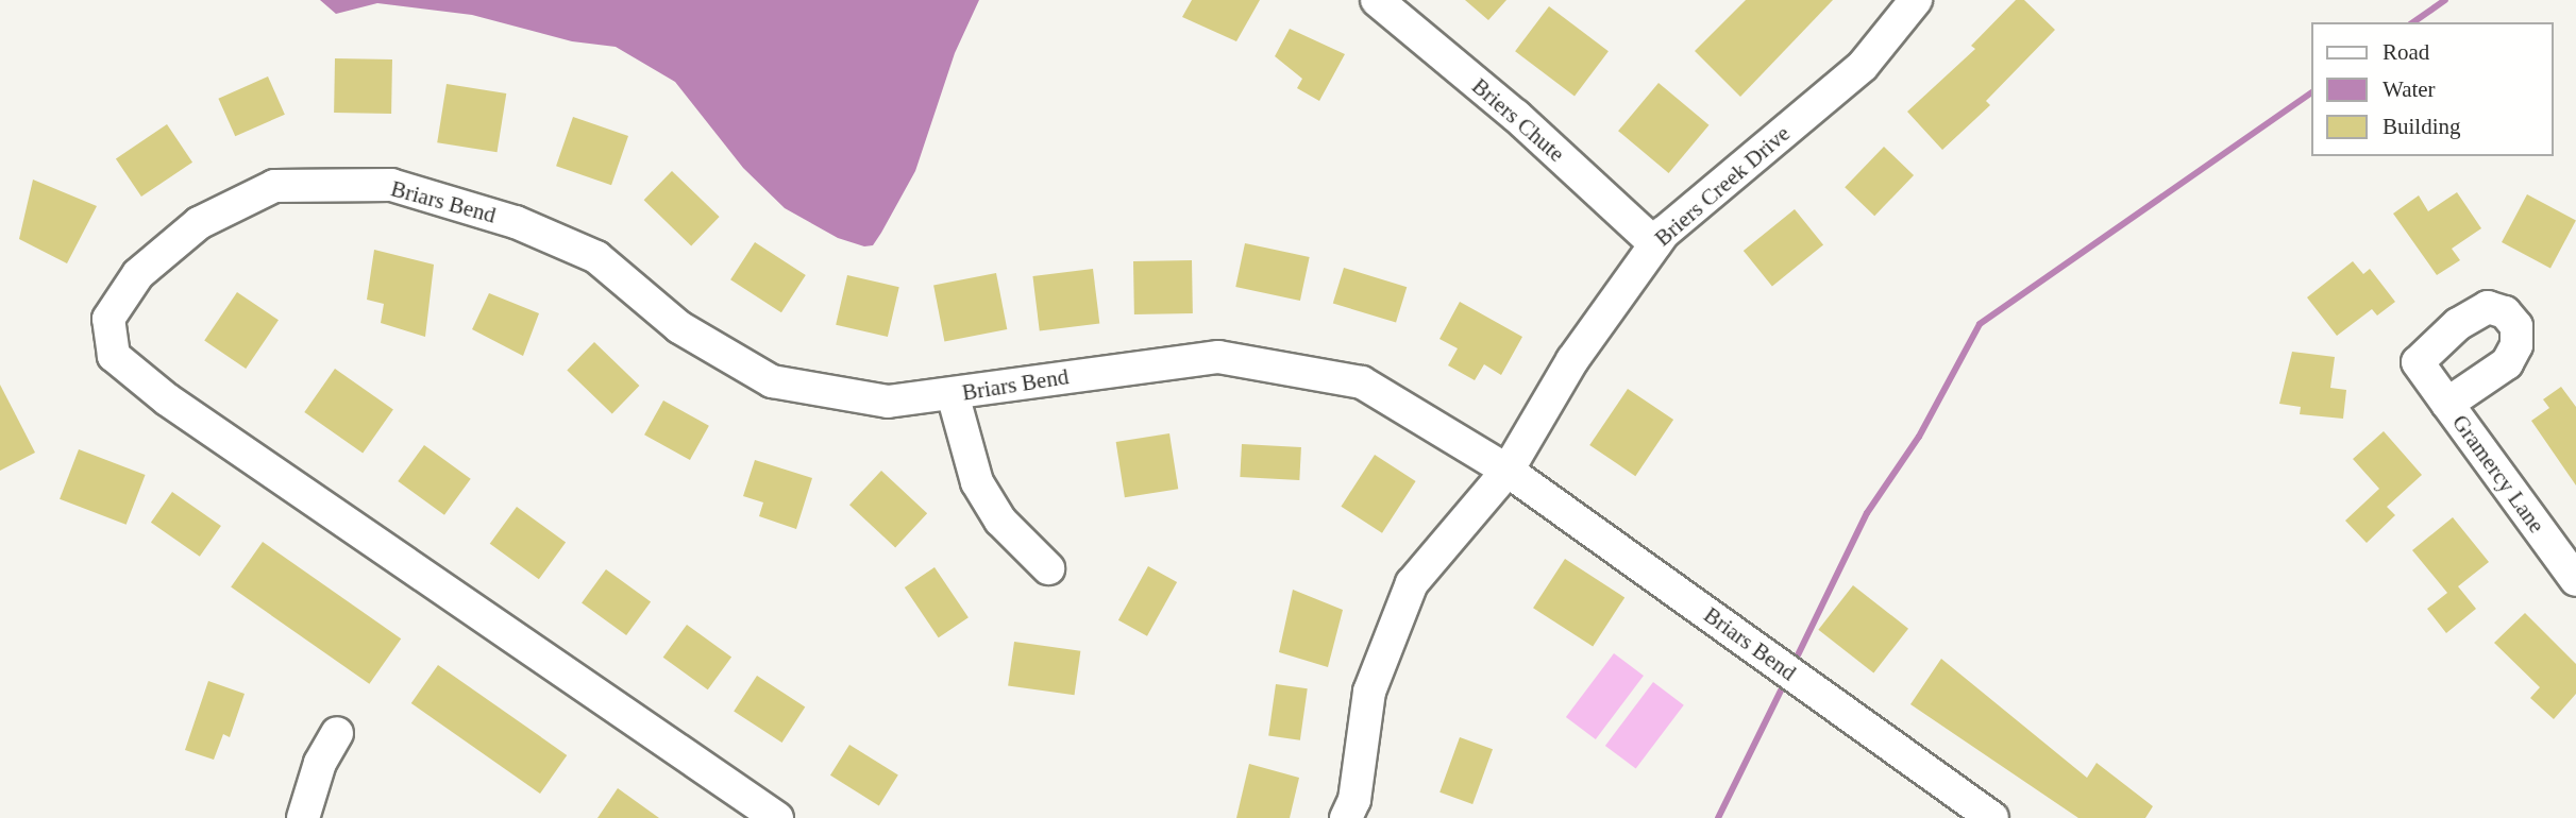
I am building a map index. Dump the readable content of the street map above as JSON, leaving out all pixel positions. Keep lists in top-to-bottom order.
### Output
{
  "streets": {
    "street": [
      "Briers Chute",
      "Briers Creek Drive",
      "Briars Bend",
      "Gramercy Lane"
    ]
  },
  "crossings": [
    ["Briers Chute", "Briers Creek Drive"],
    ["Briers Creek Drive", "Briars Bend"]
  ],
  "legend": ["Road", "Water", "Building"]
}
